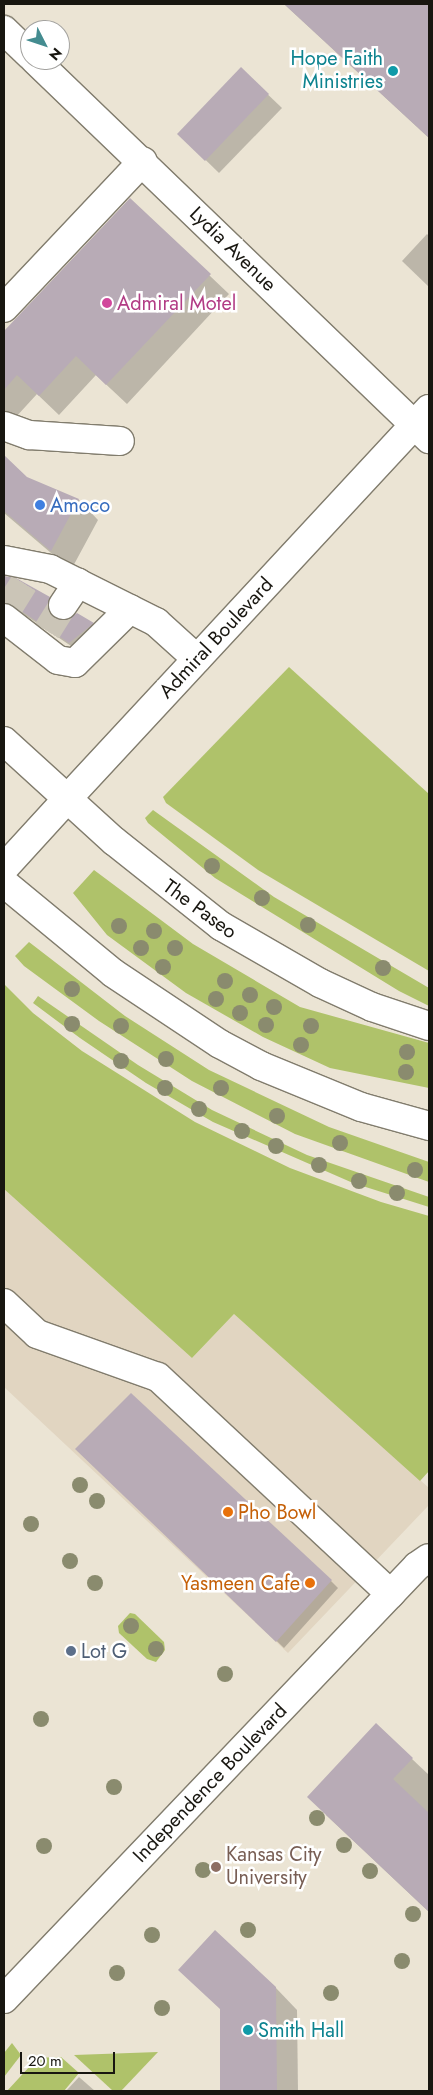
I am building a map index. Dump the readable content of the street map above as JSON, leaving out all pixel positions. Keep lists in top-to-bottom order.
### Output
{
  "streets": {
    "main road": [
      "Lydia Avenue",
      "Admiral Boulevard",
      "The Paseo",
      "Independence Boulevard"
    ]
  },
  "crossings": [
    ["Lydia Avenue", "Admiral Boulevard"],
    ["Admiral Boulevard", "The Paseo"]
  ],
  "places": [
    "Hope Faith Ministries",
    "Admiral Motel",
    "Amoco",
    "Pho Bowl",
    "Yasmeen Cafe",
    "Lot G",
    "Kansas City University",
    "Smith Hall"
  ],
  "scale_bar": "20 m",
  "north": "bottom right"
}
